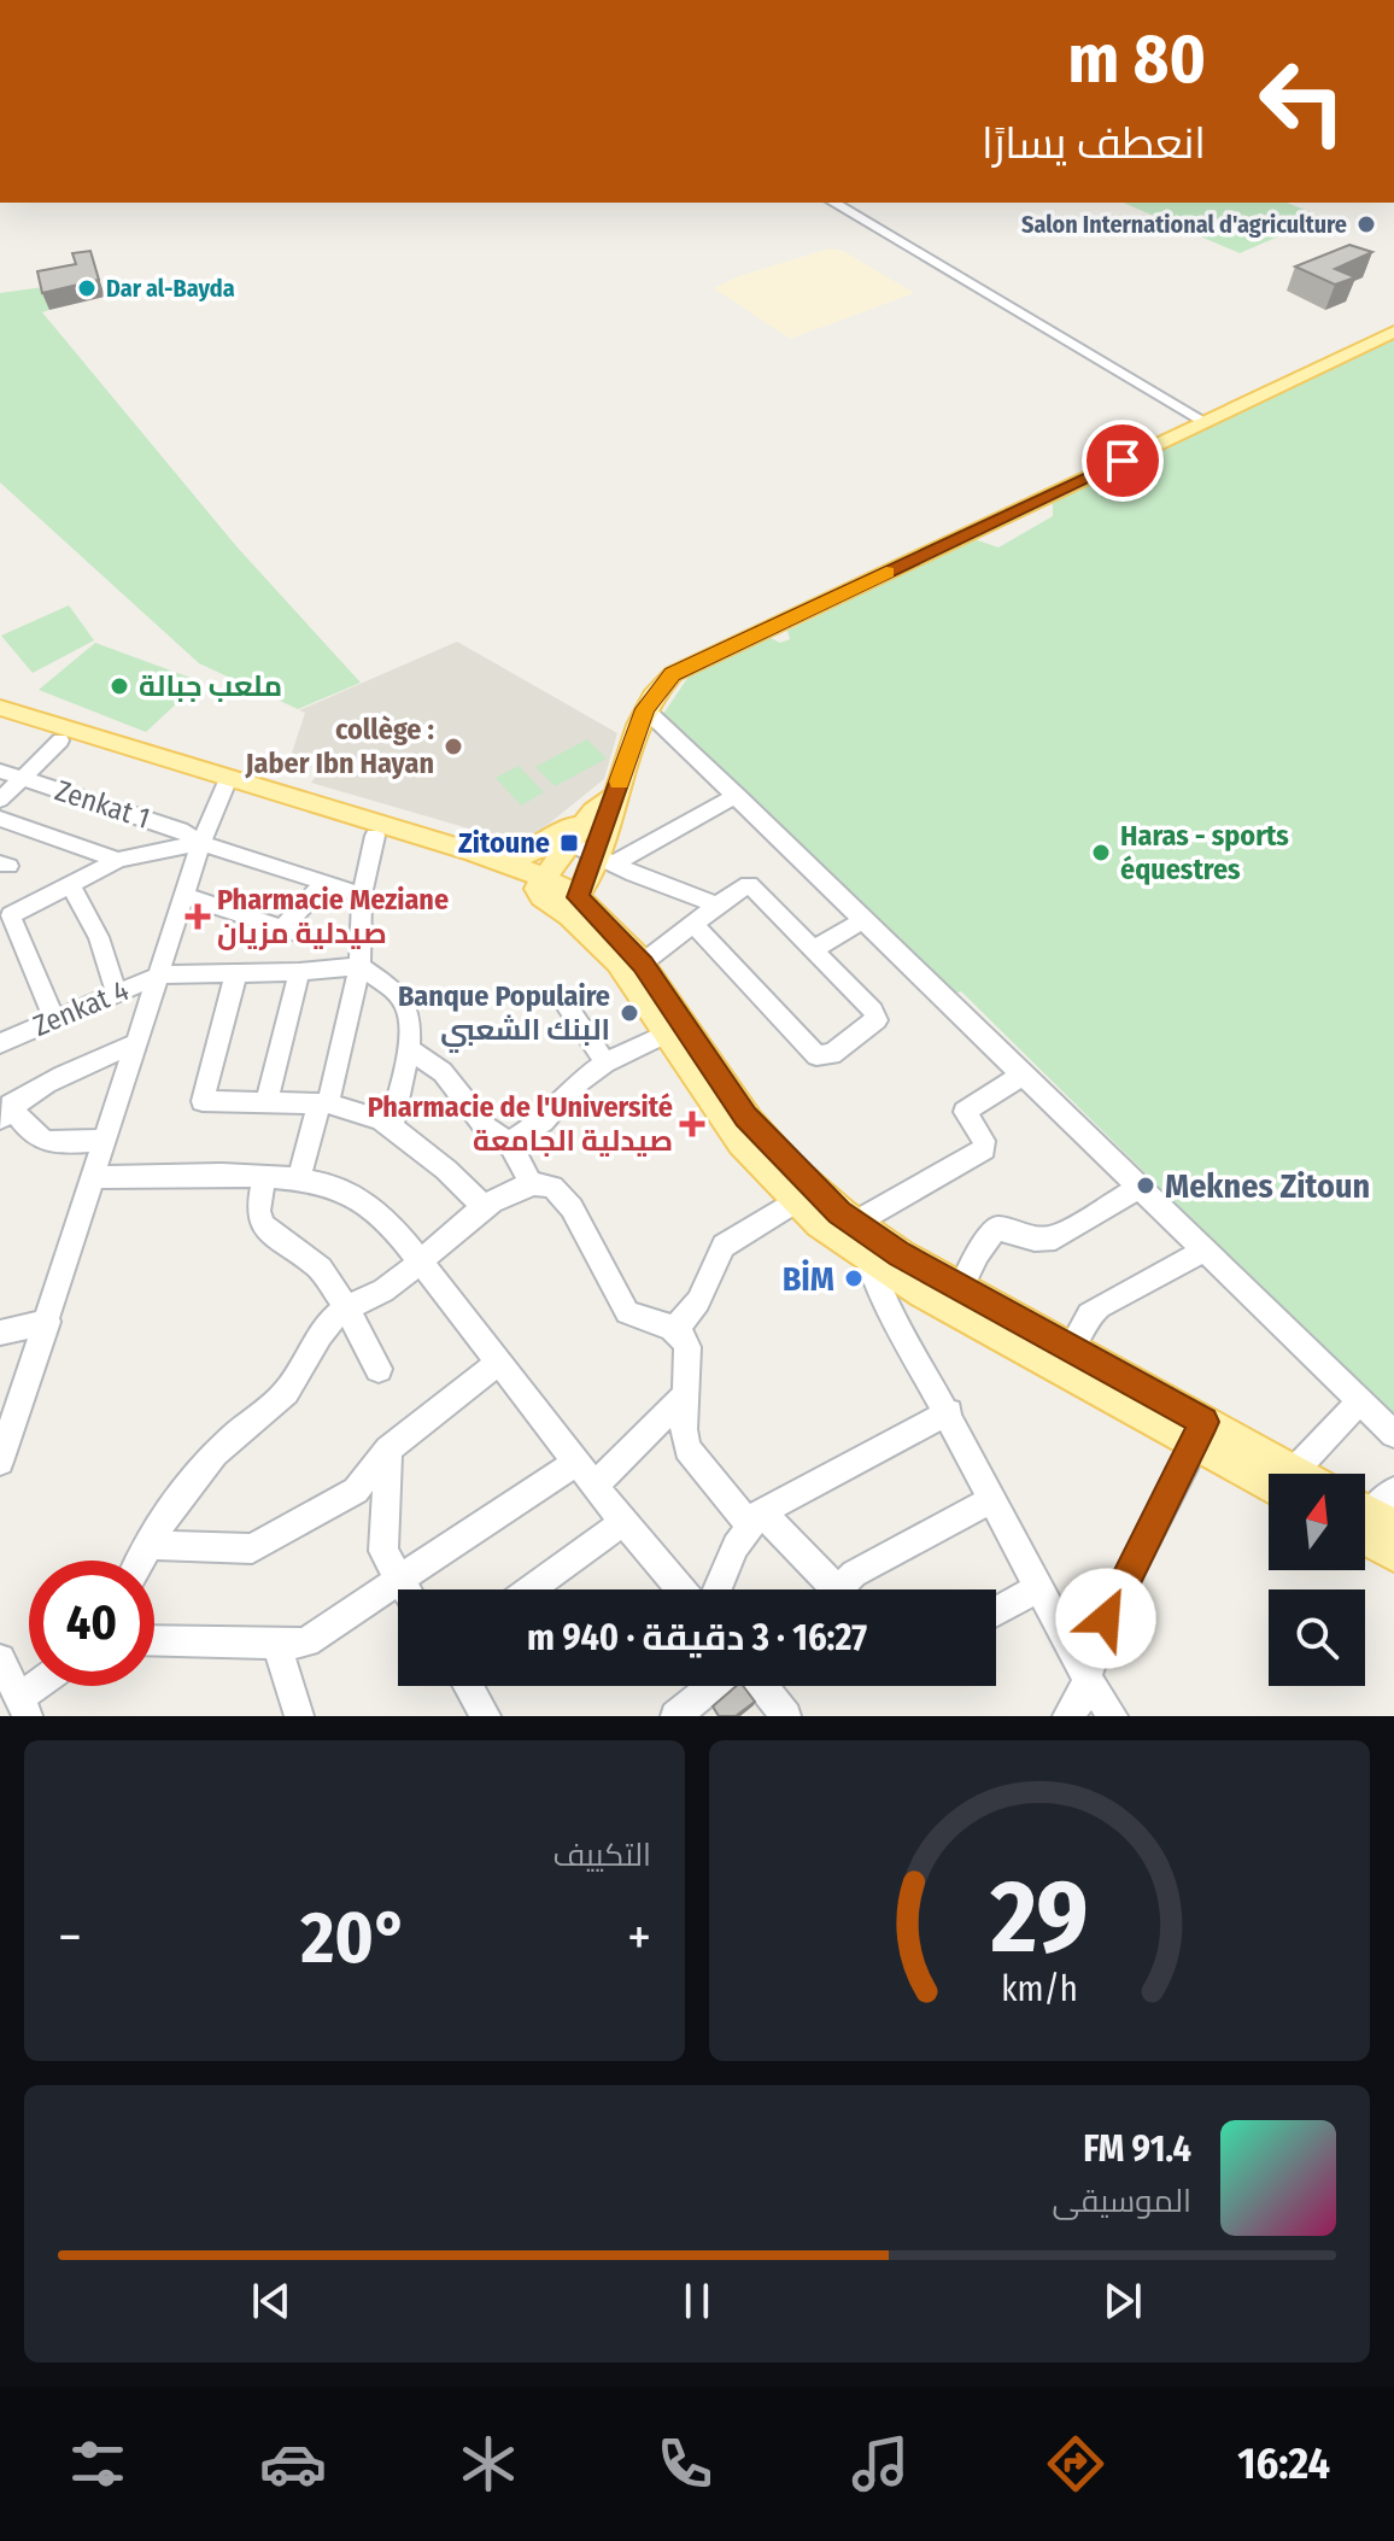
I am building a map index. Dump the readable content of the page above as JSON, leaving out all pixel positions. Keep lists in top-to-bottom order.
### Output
{
  "streets": {
    "street": ["Zenkat 1", "Zenkat 4"]
  },
  "places": {
    "other": [
      "Salon International d'agriculture",
      "Dar al-Bayda",
      "ملعب جبالة",
      "collège : Jaber Ibn Hayan",
      "Haras - sports équestres",
      "Banque Populaire البنك الشعبي",
      "Meknes Zitoun",
      "BİM"
    ],
    "transit": ["Zitoune"],
    "health": ["Pharmacie Meziane صيدلية مزيان", "Pharmacie de l'Université صيدلية الجامعة"]
  },
  "north": "top",
  "page": {
    "turn": ["80 m", "انعطف يسارًا"],
    "limit": "40",
    "trip": "16:27 · 3 دقيقة · 940 m",
    "tile": "التكييف",
    "heat": ["−", "20°", "+"],
    "song": ["91.4 FM", "الموسيقى"],
    "tabs": "16:24",
    "gauge": ["29", "km/h"]
  }
}
